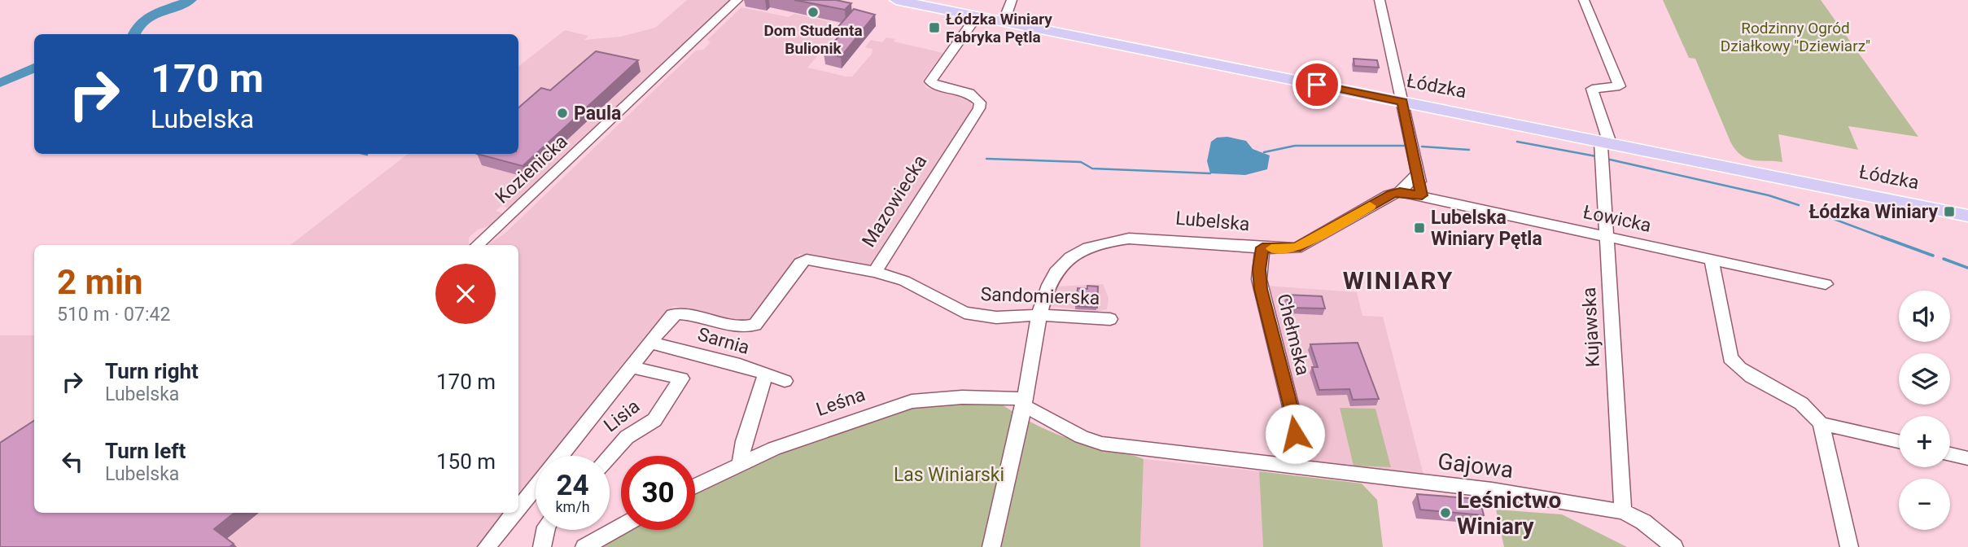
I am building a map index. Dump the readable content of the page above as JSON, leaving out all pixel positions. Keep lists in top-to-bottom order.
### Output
{
  "streets": {
    "main road": ["Łódzka"],
    "street": [
      "Kozienicka",
      "Mazowiecka",
      "Łowicka",
      "Lubelska",
      "Sandomierska",
      "Kujawska",
      "Chełmska",
      "Sarnia",
      "Leśna",
      "Lisia",
      "Gajowa"
    ]
  },
  "crossings": [
    ["Łódzka", "Mazowiecka"],
    ["Łódzka", "Kujawska"],
    ["Mazowiecka", "Sandomierska"],
    ["Mazowiecka", "Sarnia"],
    ["Mazowiecka", "Lisia"],
    ["Łowicka", "Lubelska"],
    ["Łowicka", "Kujawska"],
    ["Lubelska", "Sandomierska"],
    ["Lubelska", "Chełmska"],
    ["Lubelska", "Leśna"],
    ["Kujawska", "Gajowa"],
    ["Chełmska", "Gajowa"]
  ],
  "districts": ["WINIARY"],
  "parks": ["Rodzinny Ogród Działkowy \"Dziewiarz\"", "Las Winiarski"],
  "places": {
    "other": ["Dom Studenta Bulionik", "Paula", "Leśnictwo Winiary"],
    "transit": ["Łódzka Winiary Fabryka Pętla", "Łódzka Winiary", "Lubelska Winiary Pętla"]
  },
  "page": {
    "turn": ["170 m", "Lubelska"],
    "heading": ["2 min", "510 m · 07:42"],
    "map_buttons": ["+", "−"],
    "list": [
      {
        "name": "Turn right",
        "note": "Lubelska",
        "value": "170 m"
      },
      {
        "name": "Turn left",
        "note": "Lubelska",
        "value": "150 m"
      }
    ],
    "speed": "24 km/h",
    "limit": "30"
  }
}
